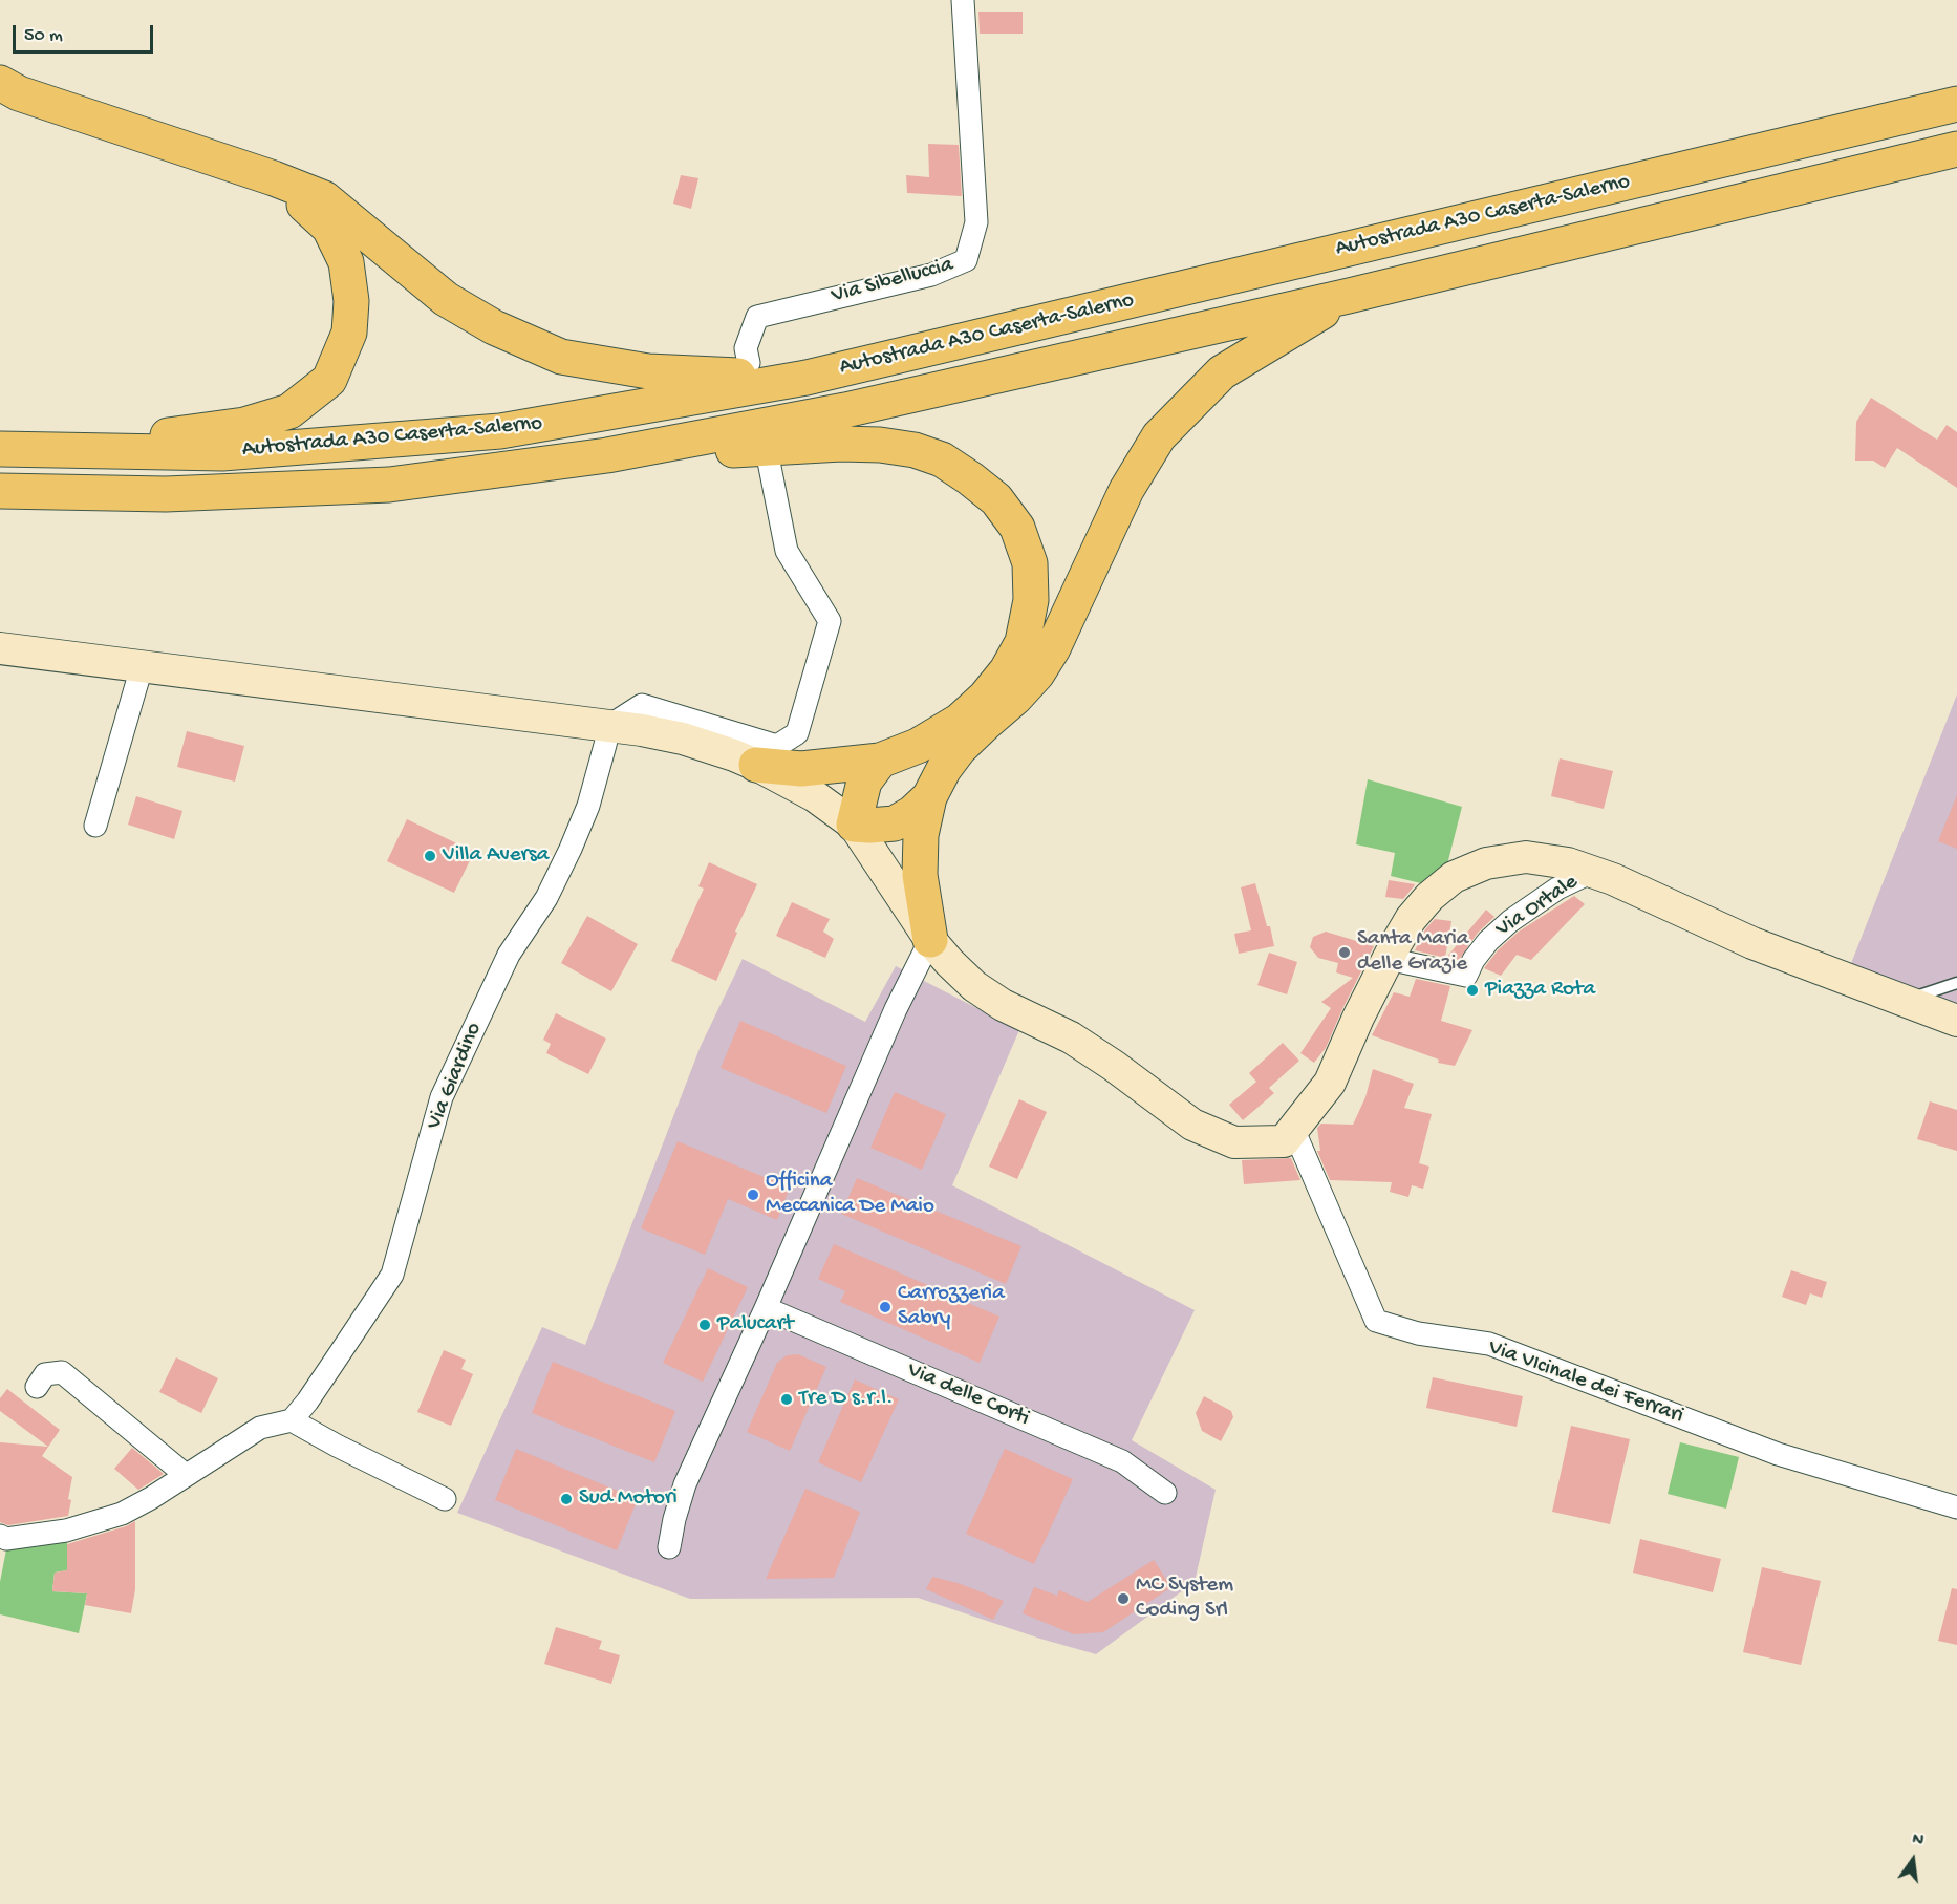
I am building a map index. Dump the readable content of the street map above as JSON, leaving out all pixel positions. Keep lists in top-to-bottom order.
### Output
{
  "streets": {
    "highway": ["Autostrada A30 Caserta-Salerno"],
    "street": [
      "Via Sibelluccia",
      "Via Ortale",
      "Via Giardino",
      "Via VIcinale dei Ferrari",
      "Via delle Corti"
    ]
  },
  "places": [
    "Villa Aversa",
    "Santa Maria delle Grazie",
    "Piazza Rota",
    "Officina Meccanica De Maio",
    "Carrozzeria Sabry",
    "Palucart",
    "Tre D s.r.l.",
    "Sud Motori",
    "MC System Coding Srl"
  ],
  "scale_bar": "50 m",
  "north": "top"
}
